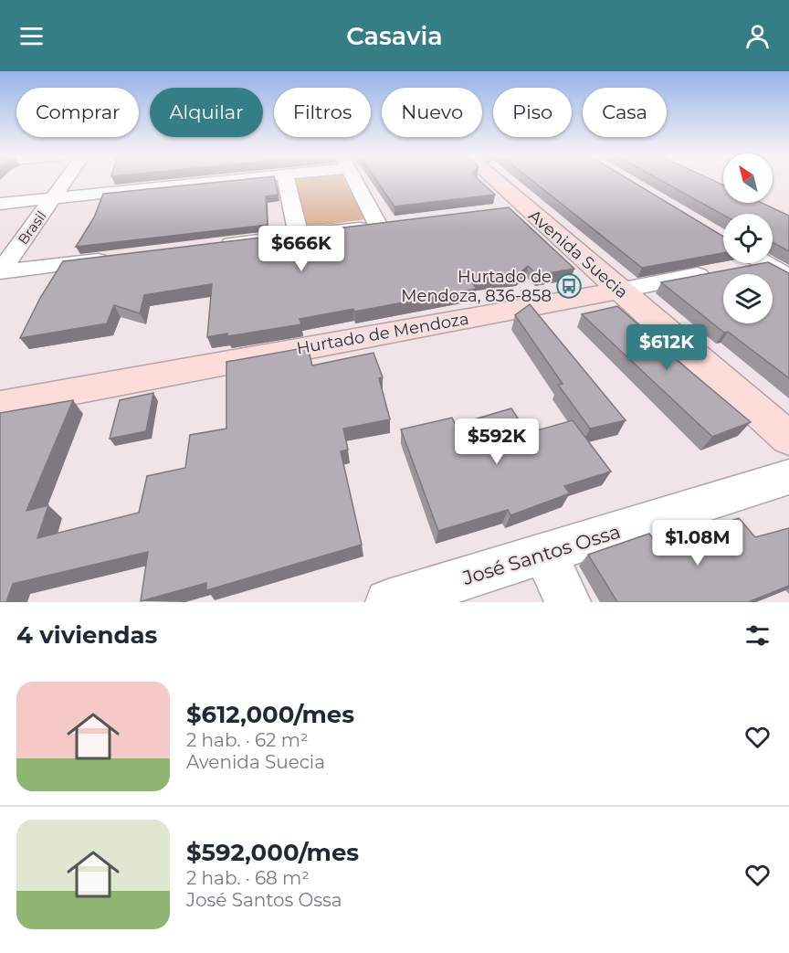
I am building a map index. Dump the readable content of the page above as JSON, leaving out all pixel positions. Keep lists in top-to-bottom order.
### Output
{
  "streets": {
    "main road": ["Avenida Suecia", "Hurtado de Mendoza"],
    "street": ["Brasil", "José Santos Ossa"]
  },
  "crossings": [
    ["Avenida Suecia", "Hurtado de Mendoza"]
  ],
  "places": {
    "bus stop": ["Hurtado de Mendoza, 836-858"]
  },
  "north": "top left",
  "page": {
    "header": "Casavia",
    "chip": [
      "Comprar",
      "Alquilar",
      "Filtros",
      "Nuevo",
      "Piso",
      "Casa"
    ],
    "price": [
      "$666K",
      "$612K",
      "$592K",
      "$1.08M"
    ],
    "heading": "4 viviendas",
    "list": [
      {
        "name": "$612,000/mes",
        "note": "2 hab. · 62 m² · Avenida Suecia"
      },
      {
        "name": "$592,000/mes",
        "note": "2 hab. · 68 m² · José Santos Ossa"
      }
    ]
  }
}
